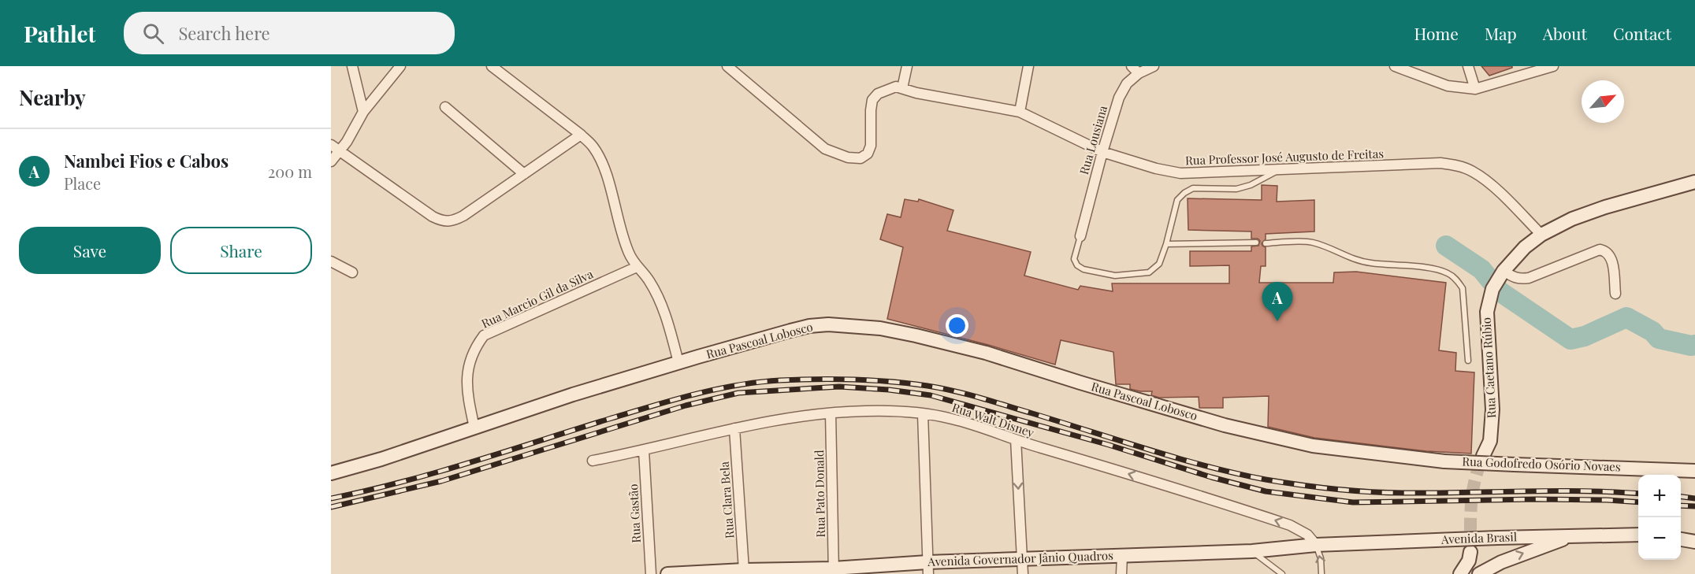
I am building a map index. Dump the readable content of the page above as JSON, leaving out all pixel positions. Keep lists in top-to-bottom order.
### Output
{
  "streets": {
    "main road": [
      "Rua Pascoal Lobosco",
      "Rua Caetano Rúbio",
      "Rua Godofredo Osório Novaes",
      "Avenida Brasil",
      "Avenida Governador Jânio Quadros"
    ],
    "street": [
      "Rua Lousiana",
      "Rua Professor José Augusto de Freitas",
      "Rua Marcio Gil da Silva",
      "Rua Walt Disney",
      "Rua Pato Donald",
      "Rua Clara Bela",
      "Rua Gastão"
    ]
  },
  "crossings": [
    ["Rua Lousiana", "Rua Professor José Augusto de Freitas"],
    ["Rua Professor José Augusto de Freitas", "Rua Caetano Rúbio"],
    ["Rua Marcio Gil da Silva", "Rua Pascoal Lobosco"],
    ["Rua Pascoal Lobosco", "Rua Godofredo Osório Novaes"],
    ["Rua Walt Disney", "Rua Pato Donald"],
    ["Rua Walt Disney", "Rua Clara Bela"],
    ["Rua Walt Disney", "Rua Gastão"],
    ["Rua Walt Disney", "Avenida Brasil"],
    ["Rua Walt Disney", "Avenida Governador Jânio Quadros"],
    ["Rua Pato Donald", "Avenida Governador Jânio Quadros"],
    ["Rua Clara Bela", "Avenida Governador Jânio Quadros"],
    ["Avenida Brasil", "Avenida Governador Jânio Quadros"]
  ],
  "one_way": ["Rua Walt Disney"],
  "north": "top right",
  "page": {
    "header": "Pathlet",
    "search": "Search here",
    "nav": [
      "Home",
      "Map",
      "About",
      "Contact"
    ],
    "heading": "Nearby",
    "list": [
      {
        "mark": "A",
        "name": "Nambei Fios e Cabos",
        "note": "Place",
        "value": "200 m"
      }
    ],
    "buttons": ["Save", "Share"],
    "pins": "A",
    "map_buttons": ["+", "−"]
  }
}
